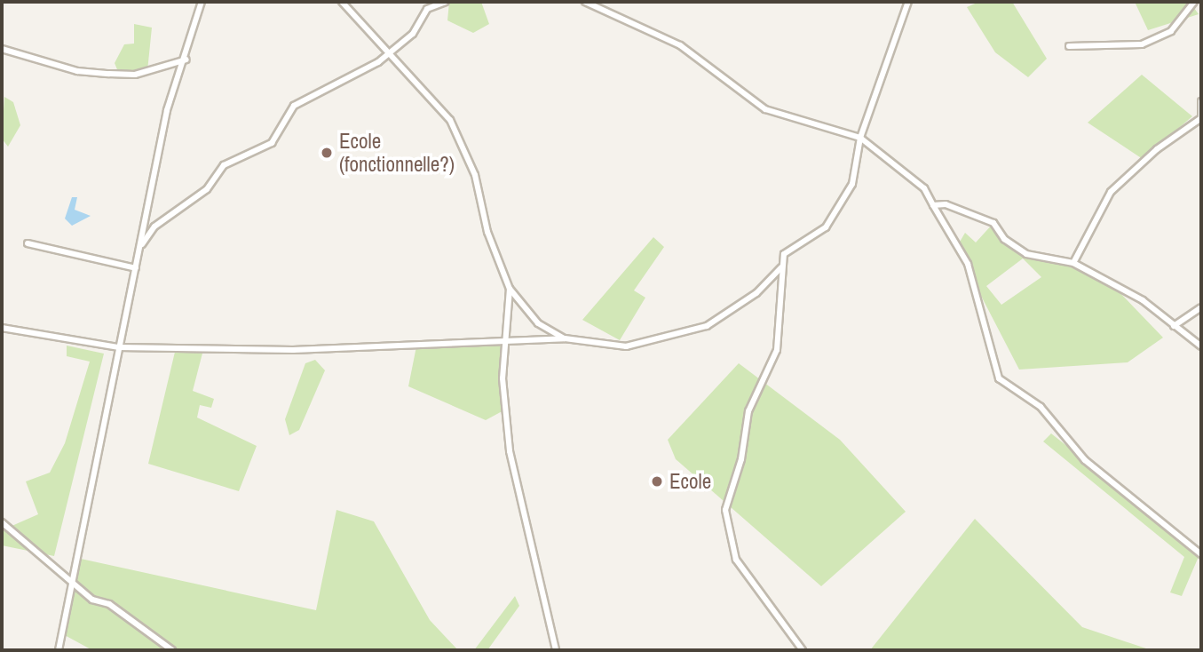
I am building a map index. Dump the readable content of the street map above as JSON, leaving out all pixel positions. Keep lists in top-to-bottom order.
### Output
{
  "places": ["Ecole (fonctionnelle?)", "Ecole"]
}
